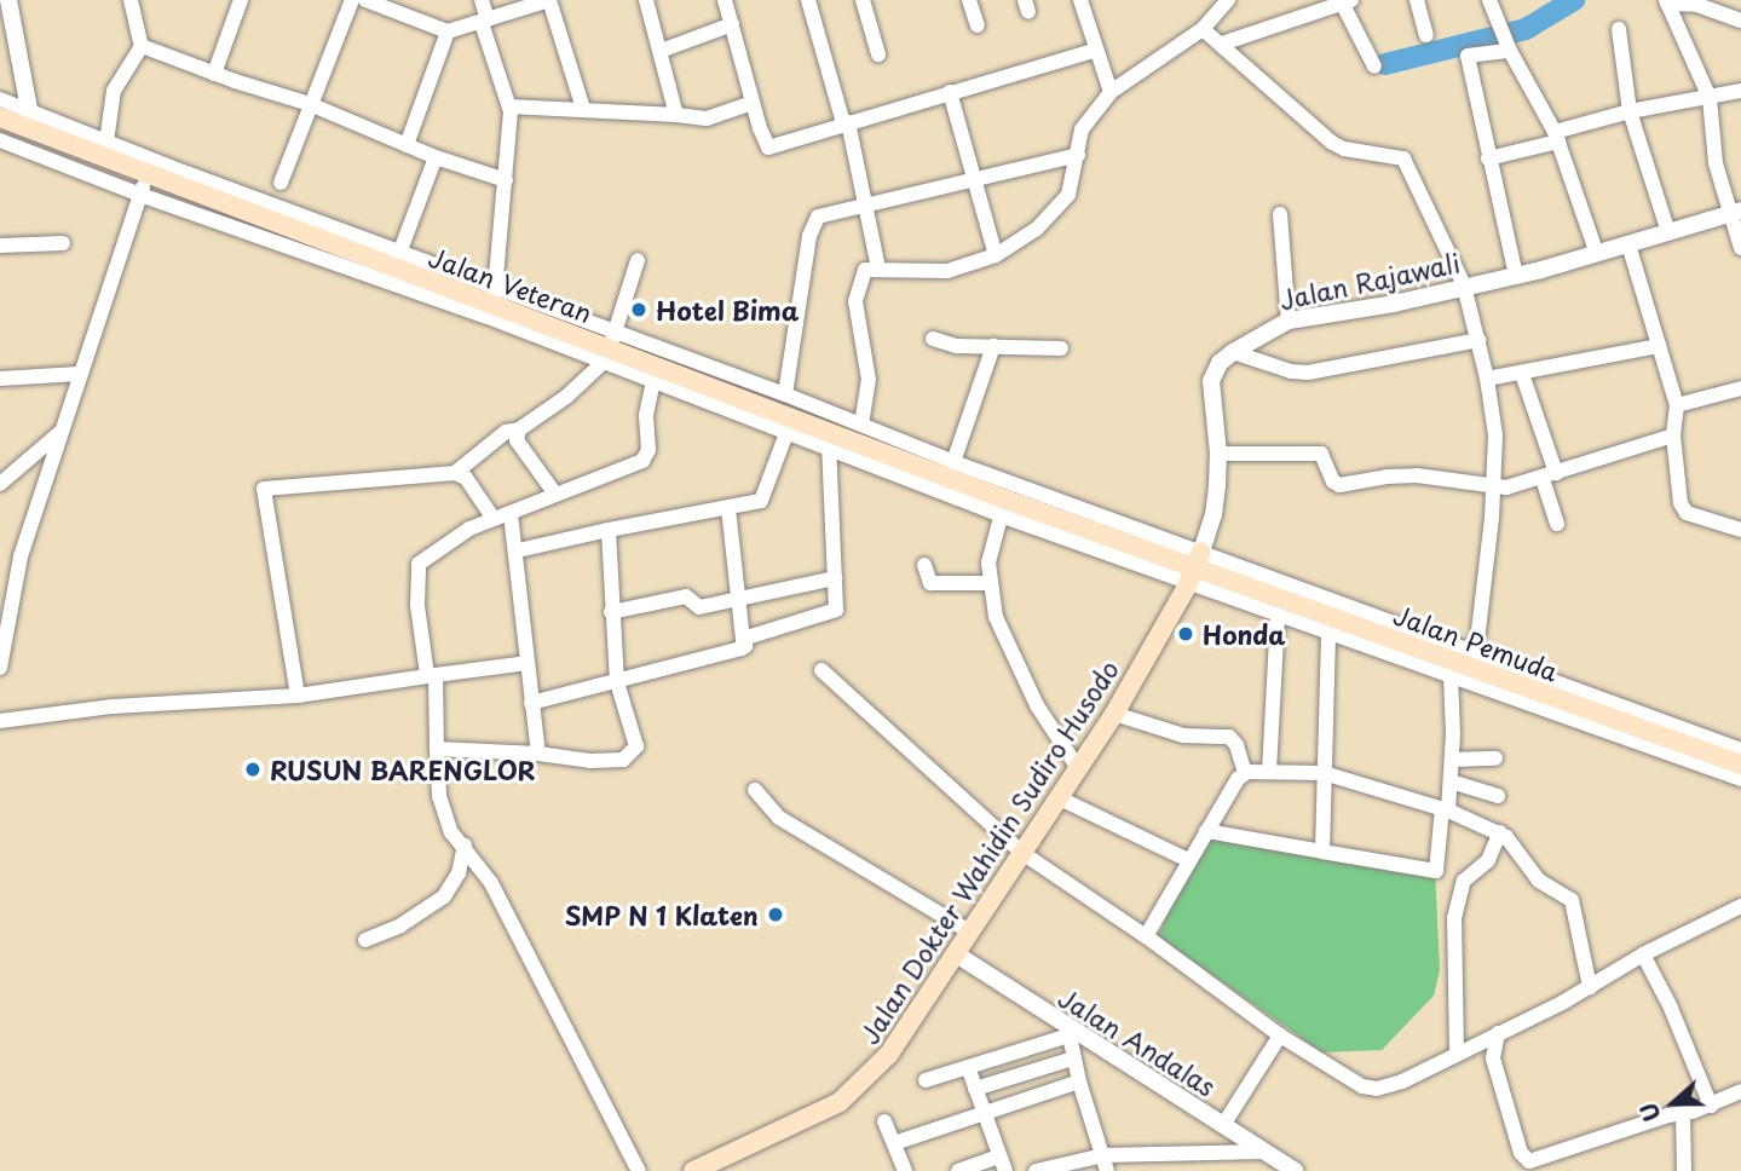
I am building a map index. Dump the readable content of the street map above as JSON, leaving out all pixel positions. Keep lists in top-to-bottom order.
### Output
{
  "streets": {
    "main road": ["Jalan Veteran", "Jalan Pemuda", "Jalan Dokter Wahidin Sudiro Husodo"],
    "street": ["Jalan Rajawali", "Jalan Andalas"]
  },
  "crossings": [
    ["Jalan Rajawali", "Jalan Veteran"],
    ["Jalan Rajawali", "Jalan Pemuda"],
    ["Jalan Rajawali", "Jalan Dokter Wahidin Sudiro Husodo"],
    ["Jalan Veteran", "Jalan Pemuda"],
    ["Jalan Veteran", "Jalan Dokter Wahidin Sudiro Husodo"],
    ["Jalan Pemuda", "Jalan Dokter Wahidin Sudiro Husodo"],
    ["Jalan Dokter Wahidin Sudiro Husodo", "Jalan Andalas"]
  ],
  "places": [
    "Hotel Bima",
    "Honda",
    "RUSUN BARENGLOR",
    "SMP N 1 Klaten"
  ],
  "north": "left"
}
